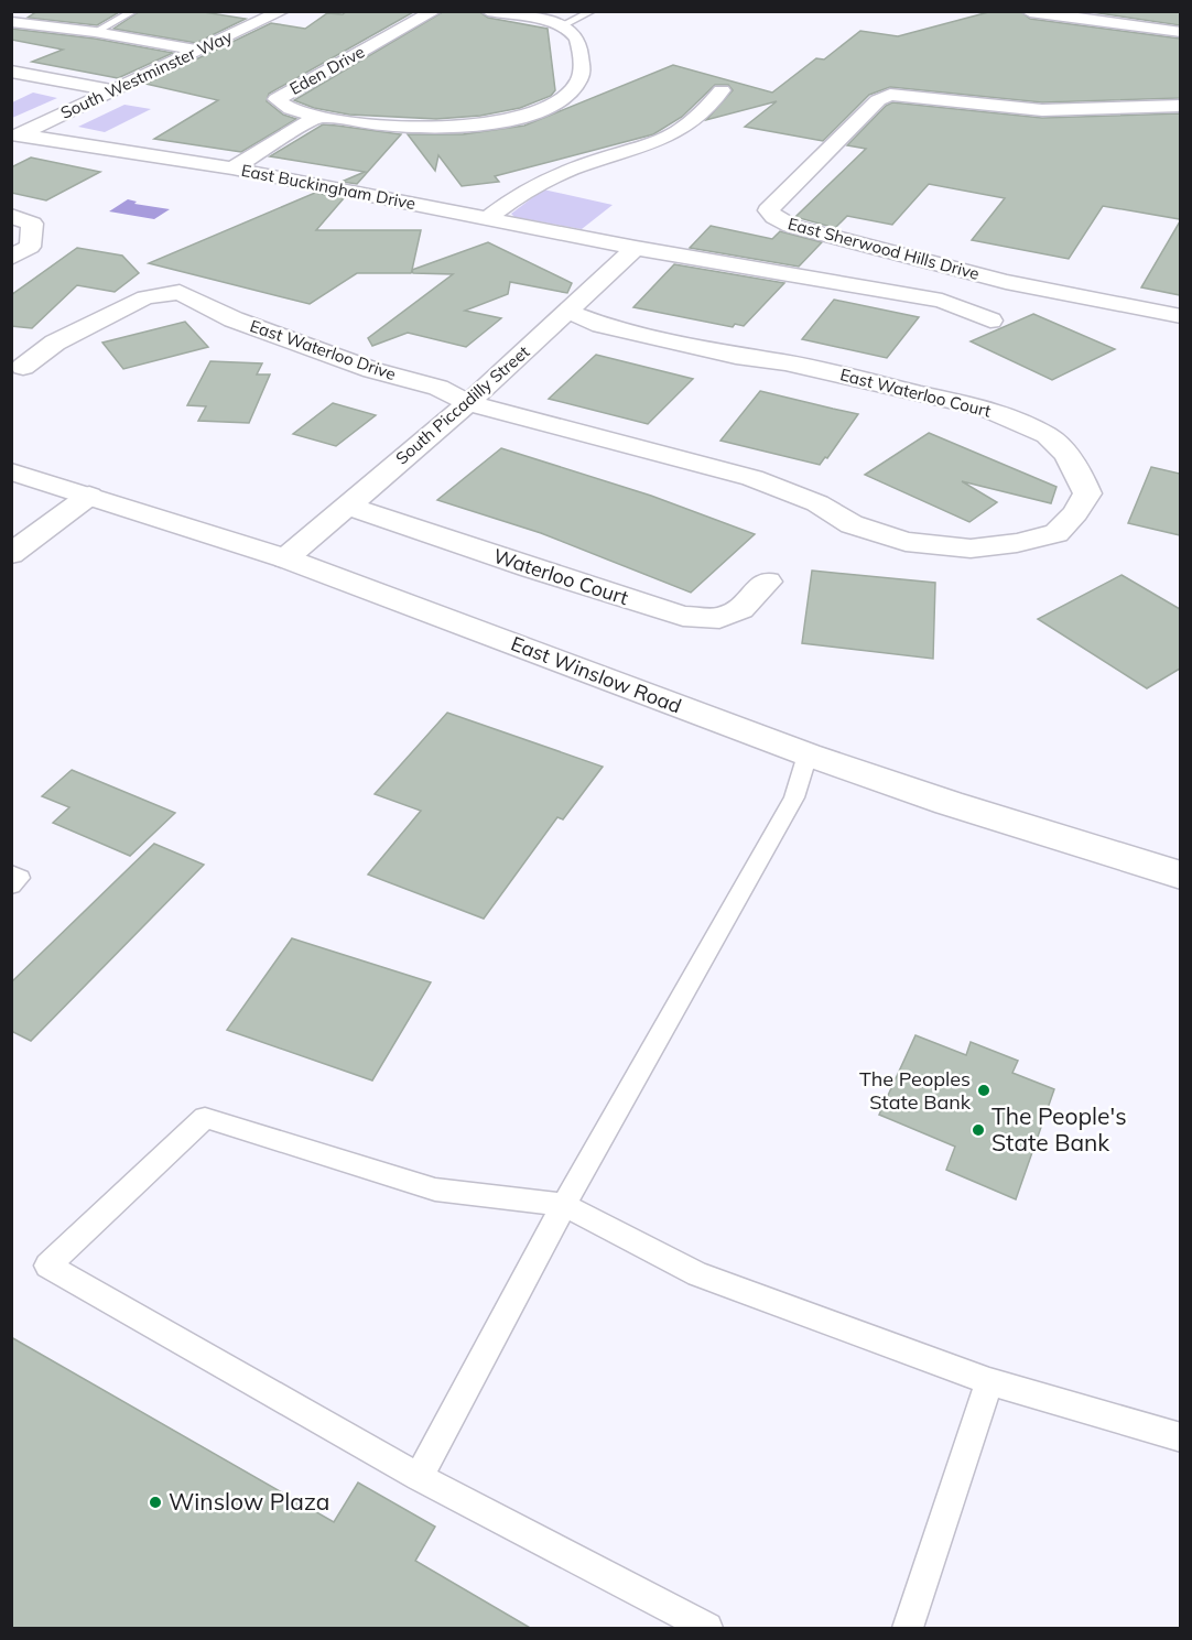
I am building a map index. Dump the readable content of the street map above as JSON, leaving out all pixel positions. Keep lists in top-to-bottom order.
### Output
{
  "streets": {
    "street": [
      "Eden Drive",
      "South Westminster Way",
      "East Buckingham Drive",
      "East Sherwood Hills Drive",
      "East Waterloo Drive",
      "East Waterloo Court",
      "South Piccadilly Street",
      "Waterloo Court",
      "East Winslow Road"
    ]
  },
  "crossings": [
    ["Eden Drive", "East Buckingham Drive"],
    ["South Westminster Way", "East Buckingham Drive"],
    ["East Buckingham Drive", "South Piccadilly Street"],
    ["East Waterloo Drive", "East Waterloo Court"],
    ["East Waterloo Drive", "South Piccadilly Street"],
    ["East Waterloo Court", "South Piccadilly Street"],
    ["South Piccadilly Street", "Waterloo Court"],
    ["South Piccadilly Street", "East Winslow Road"]
  ],
  "places": ["The Peoples State Bank", "The People's State Bank", "Winslow Plaza"]
}
